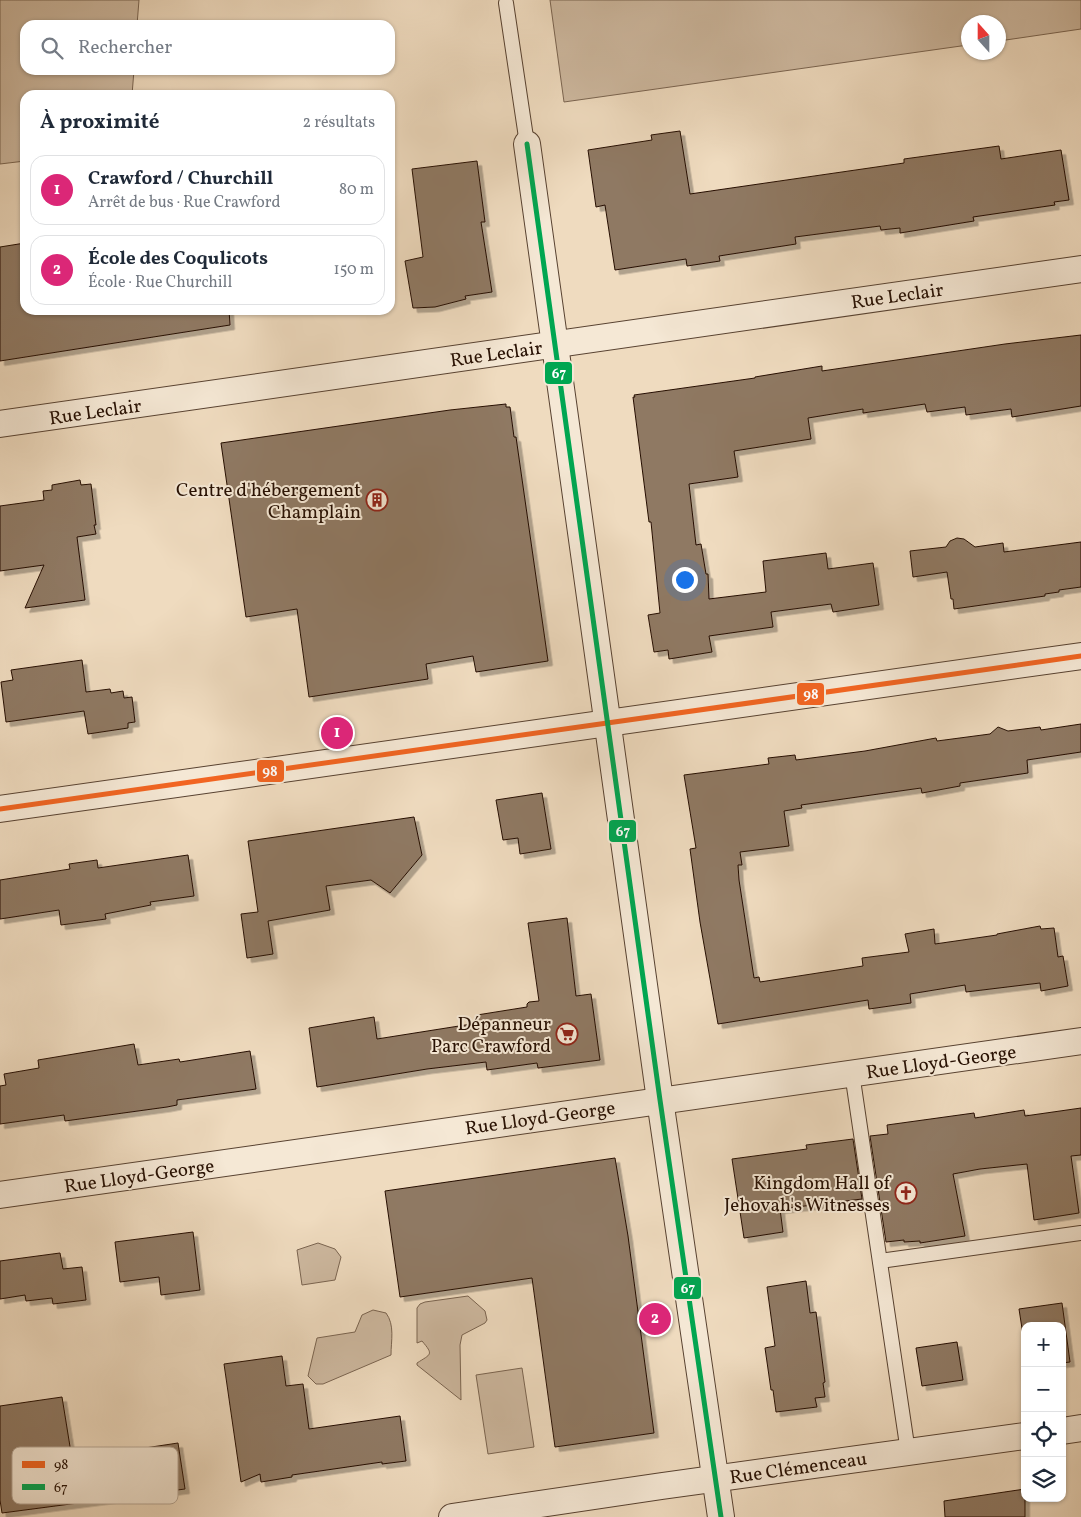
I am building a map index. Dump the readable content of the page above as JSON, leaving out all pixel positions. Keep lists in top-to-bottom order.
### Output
{
  "streets": {
    "street": ["Rue Leclair", "Rue Lloyd-George", "Rue Clémenceau"]
  },
  "places": {
    "building": ["Centre d'hébergement Champlain"],
    "supermarket": ["Dépanneur Parc Crawford"],
    "church": ["Kingdom Hall of Jehovah's Witnesses"]
  },
  "lines": ["transit line 67", "transit line 98"],
  "legend": ["98", "67"],
  "north": "top",
  "page": {
    "search": "Rechercher",
    "heading": ["À proximité", "2 résultats"],
    "list": [
      {
        "mark": "1",
        "name": "Crawford / Churchill",
        "note": "Arrêt de bus · Rue Crawford",
        "value": "80 m"
      },
      {
        "mark": "2",
        "name": "École des Coqulicots",
        "note": "École · Rue Churchill",
        "value": "150 m"
      }
    ],
    "pins": ["1", "2"],
    "map_buttons": ["+", "−"]
  }
}
